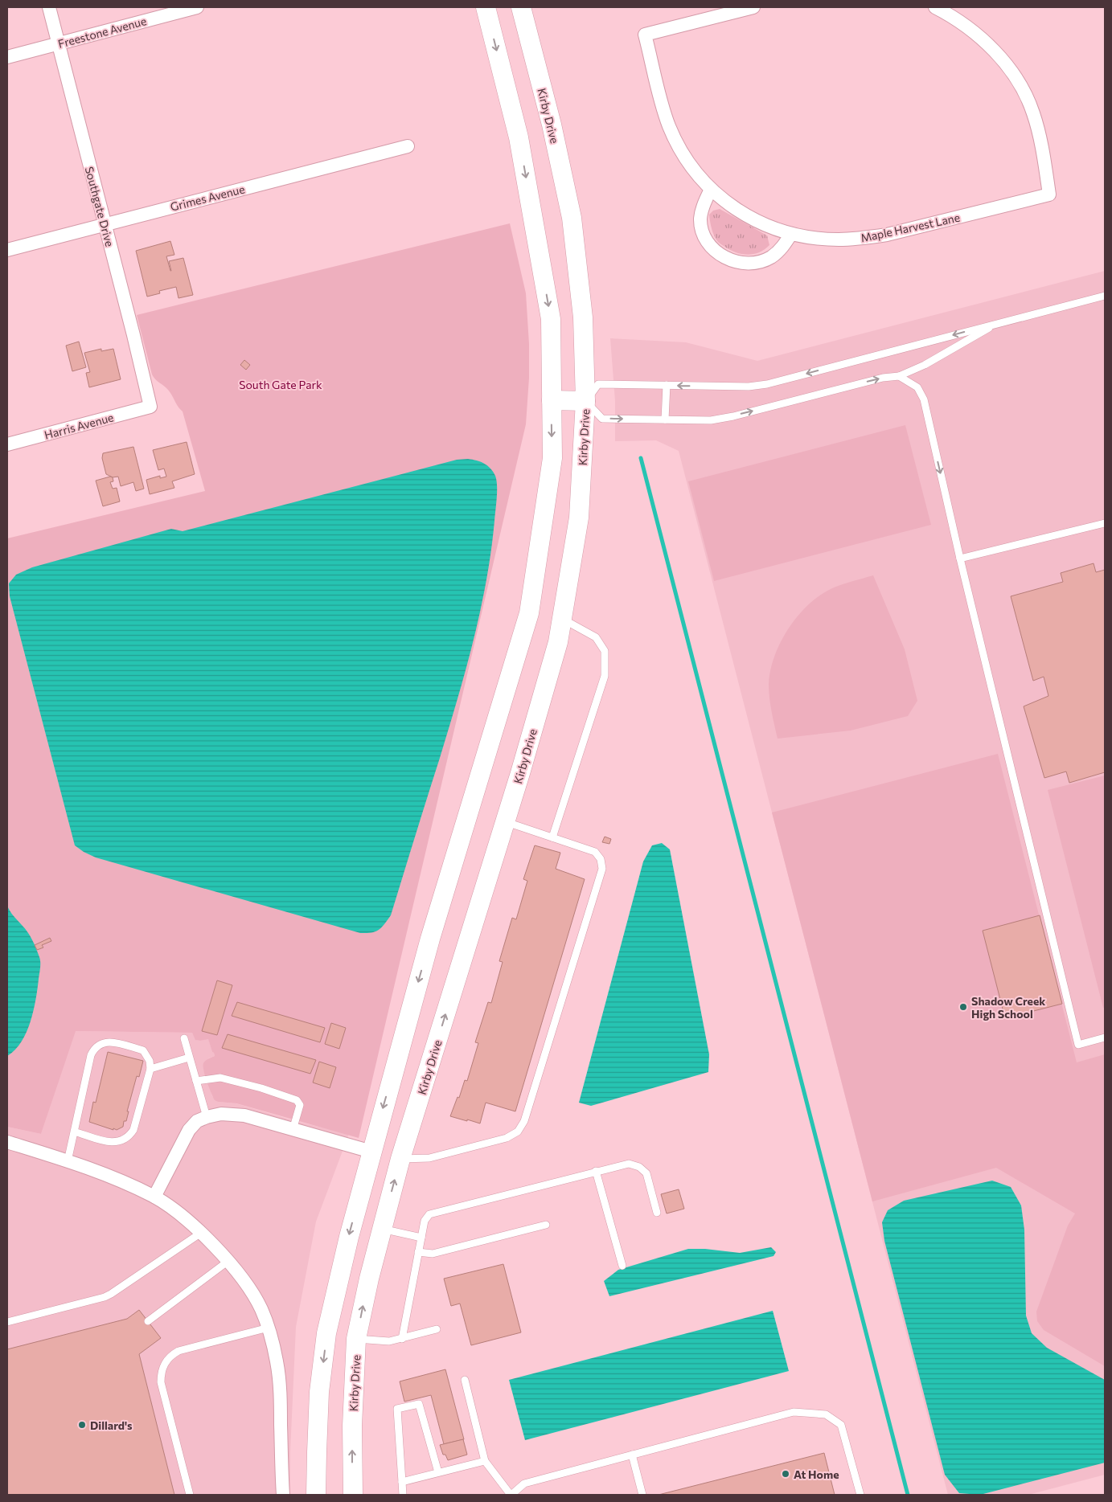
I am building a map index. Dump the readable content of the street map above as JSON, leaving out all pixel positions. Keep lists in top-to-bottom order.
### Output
{
  "streets": {
    "main road": ["Kirby Drive"],
    "street": [
      "Freestone Avenue",
      "Grimes Avenue",
      "Southgate Drive",
      "Maple Harvest Lane",
      "Harris Avenue"
    ]
  },
  "crossings": [
    ["Freestone Avenue", "Southgate Drive"],
    ["Grimes Avenue", "Southgate Drive"],
    ["Southgate Drive", "Harris Avenue"]
  ],
  "parks": ["South Gate Park"],
  "places": ["Shadow Creek High School", "Dillard's", "At Home"]
}
